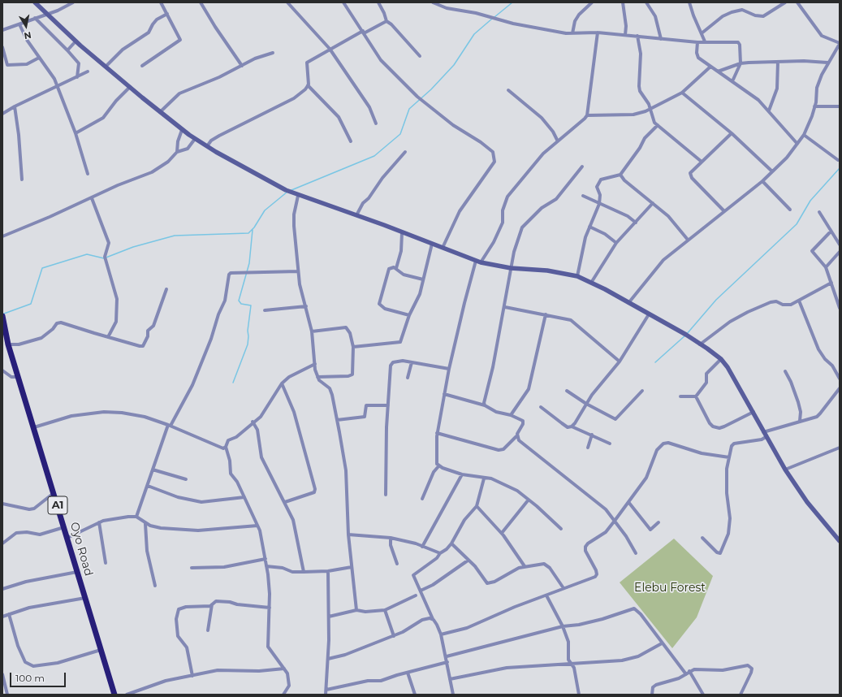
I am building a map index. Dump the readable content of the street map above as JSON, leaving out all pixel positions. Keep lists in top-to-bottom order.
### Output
{
  "streets": {
    "highway": ["A1", "Oyo Road"]
  },
  "parks": ["Elebu Forest"],
  "scale_bar": "100 m",
  "north": "bottom"
}
